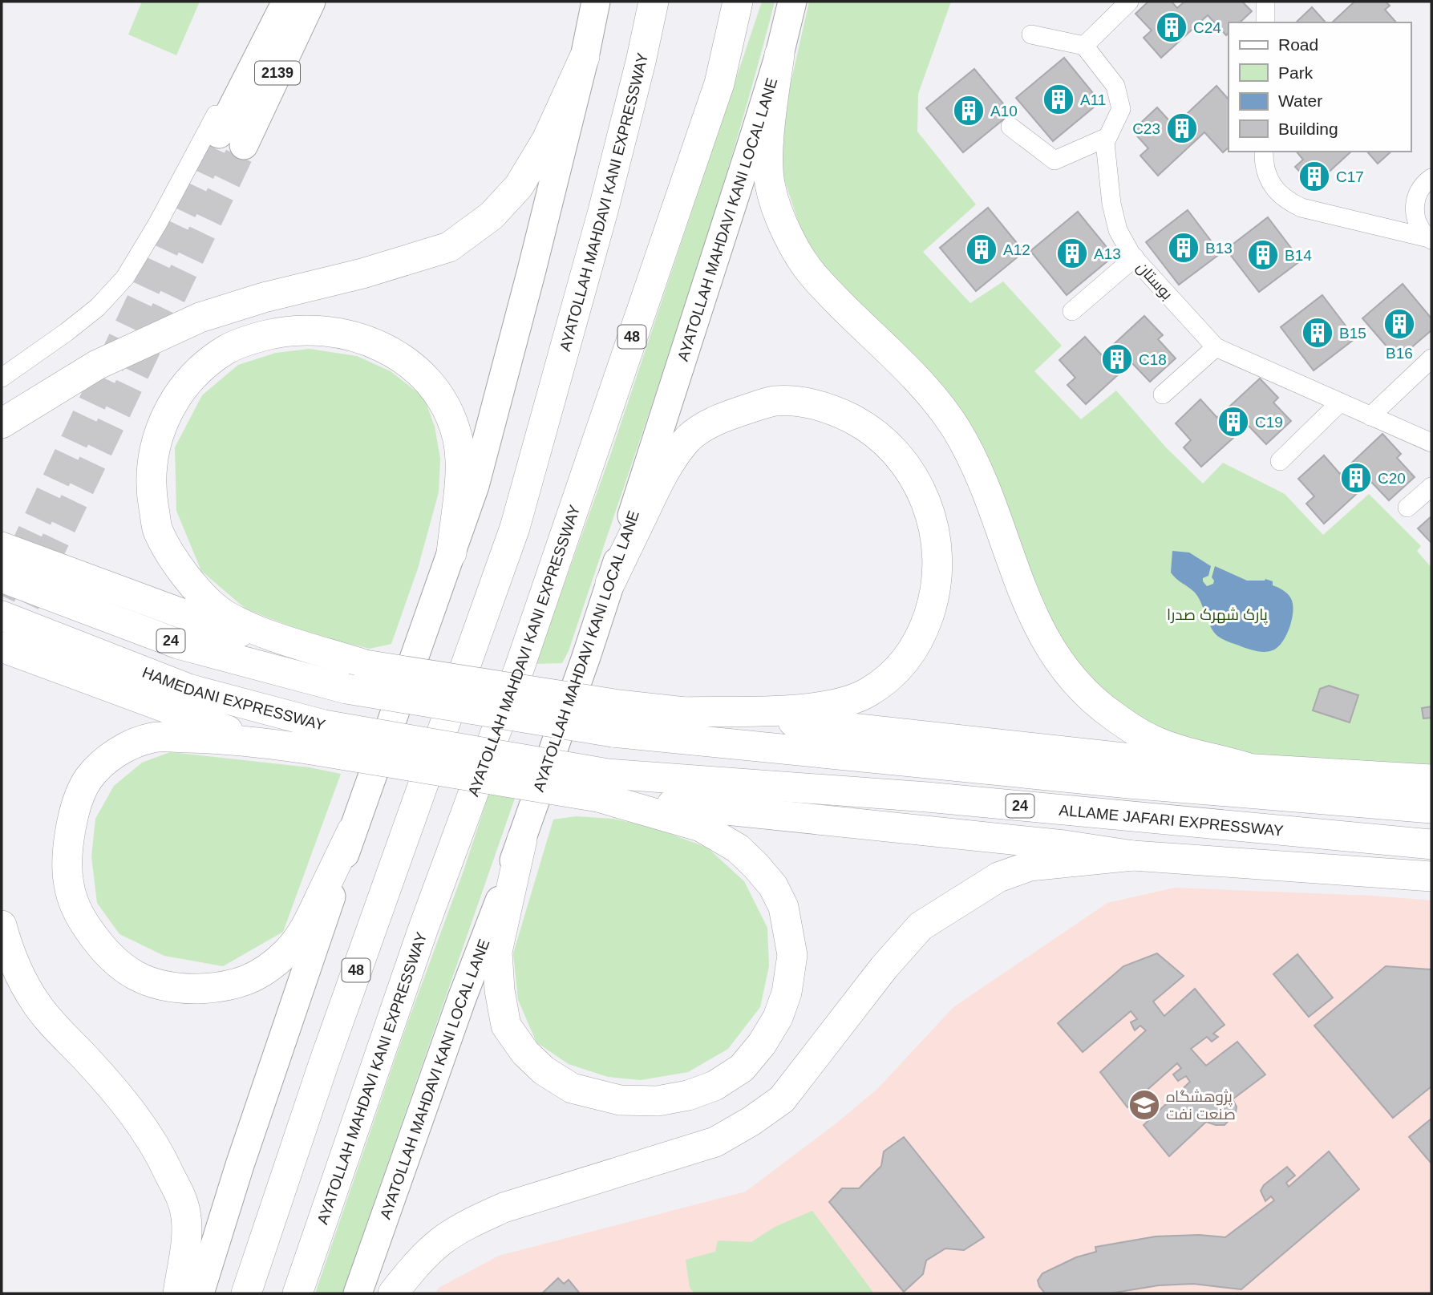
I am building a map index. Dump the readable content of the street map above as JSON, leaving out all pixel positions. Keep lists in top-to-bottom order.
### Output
{
  "streets": {
    "highway": [
      "AYATOLLAH MAHDAVI KANI EXPRESSWAY",
      "48",
      "24",
      "HAMEDANI EXPRESSWAY",
      "ALLAME JAFARI EXPRESSWAY"
    ],
    "main road": ["2139", "AYATOLLAH MAHDAVI KANI LOCAL LANE"],
    "street": ["بوستان"]
  },
  "crossings": [
    ["AYATOLLAH MAHDAVI KANI EXPRESSWAY", "HAMEDANI EXPRESSWAY"],
    ["HAMEDANI EXPRESSWAY", "ALLAME JAFARI EXPRESSWAY"]
  ],
  "parks": ["پارک شهرک صدرا"],
  "places": {
    "building": [
      "C24",
      "A11",
      "A10",
      "C23",
      "C17",
      "B13",
      "A12",
      "A13",
      "B14",
      "B16",
      "B15",
      "C18",
      "C19",
      "C20"
    ],
    "school or university": ["پژوهشگاه صنعت نفت"]
  },
  "legend": [
    "Road",
    "Park",
    "Water",
    "Building"
  ]
}
